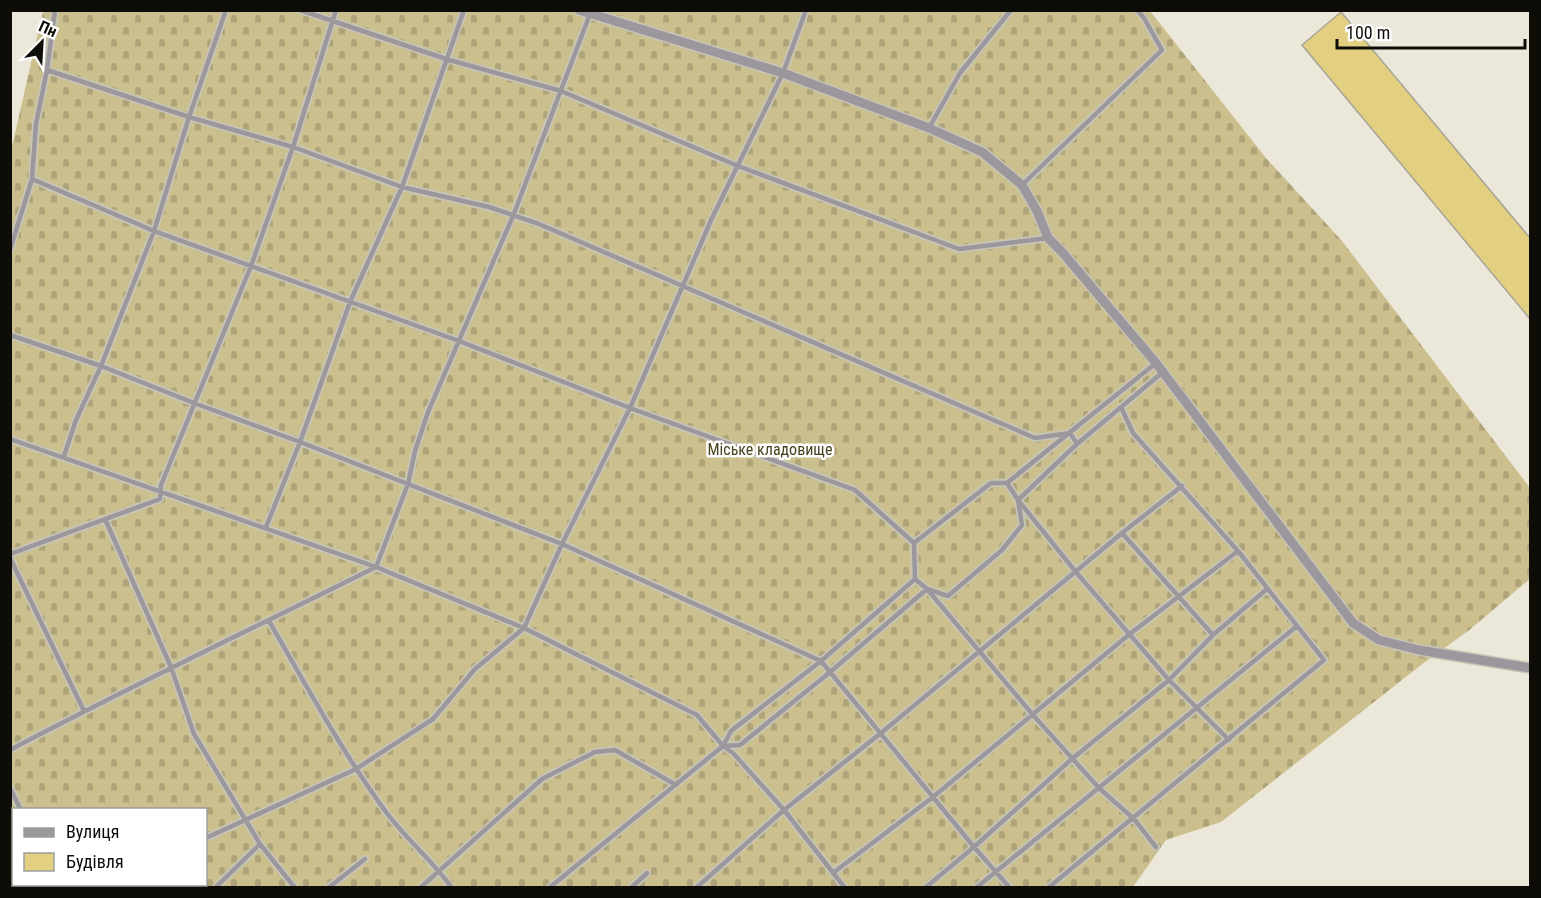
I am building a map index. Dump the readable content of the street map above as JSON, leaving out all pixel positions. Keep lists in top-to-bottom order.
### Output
{
  "parks": ["Міське кладовище"],
  "legend": ["Вулиця", "Будівля"],
  "scale_bar": "100 m",
  "north": "top right"
}
